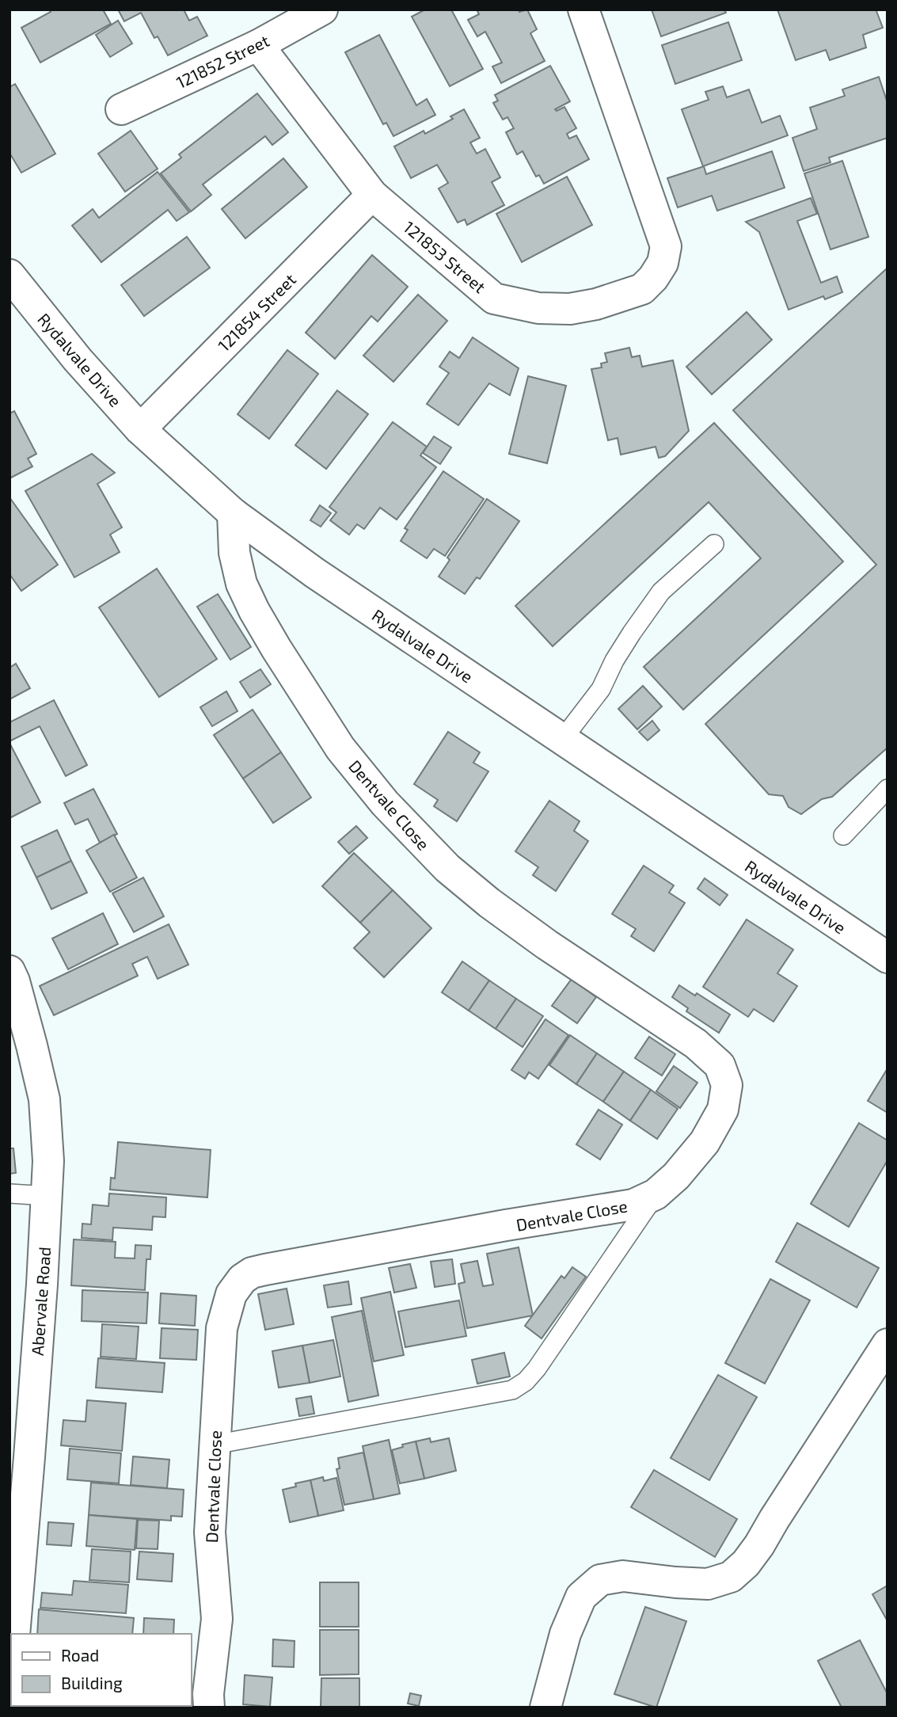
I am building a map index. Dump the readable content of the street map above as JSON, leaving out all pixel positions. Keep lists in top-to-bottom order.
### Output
{
  "streets": {
    "street": [
      "121852 Street",
      "121853 Street",
      "121854 Street",
      "Rydalvale Drive",
      "Dentvale Close",
      "Abervale Road"
    ]
  },
  "crossings": [
    ["121852 Street", "121853 Street"],
    ["121853 Street", "121854 Street"],
    ["121854 Street", "Rydalvale Drive"],
    ["Rydalvale Drive", "Dentvale Close"]
  ],
  "legend": ["Road", "Building"]
}
